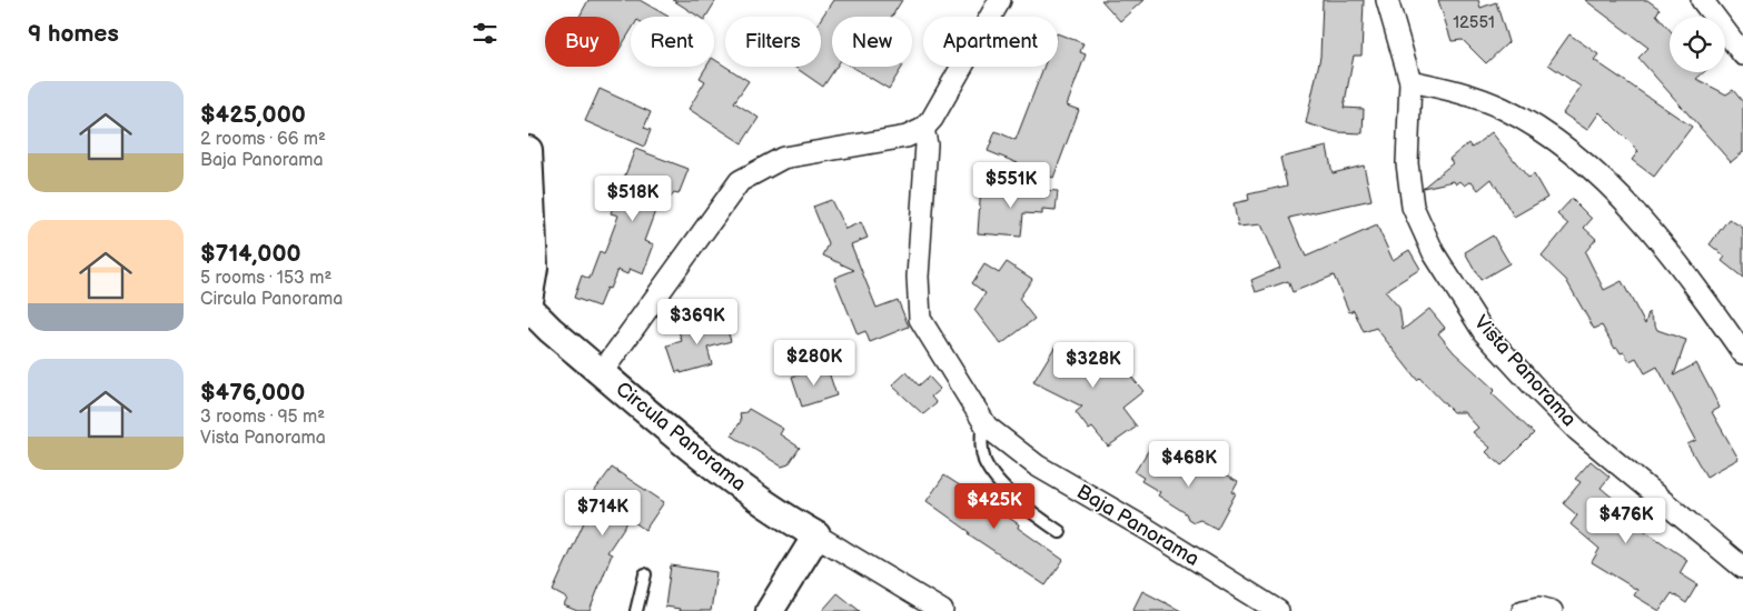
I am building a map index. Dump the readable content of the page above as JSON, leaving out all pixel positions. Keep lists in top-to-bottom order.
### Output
{
  "streets": {
    "street": ["Vista Panorama", "Circula Panorama", "Baja Panorama"]
  },
  "crossings": [
    ["Circula Panorama", "Baja Panorama"]
  ],
  "house_numbers": ["12551"],
  "page": {
    "heading": "9 homes",
    "chip": [
      "Buy",
      "Rent",
      "Filters",
      "New",
      "Apartment"
    ],
    "list": [
      {
        "name": "$425,000",
        "note": "2 rooms · 66 m² · Baja Panorama"
      },
      {
        "name": "$714,000",
        "note": "5 rooms · 153 m² · Circula Panorama"
      },
      {
        "name": "$476,000",
        "note": "3 rooms · 95 m² · Vista Panorama"
      }
    ],
    "price": [
      "$551K",
      "$518K",
      "$369K",
      "$280K",
      "$328K",
      "$468K",
      "$425K",
      "$714K",
      "$476K"
    ]
  }
}
